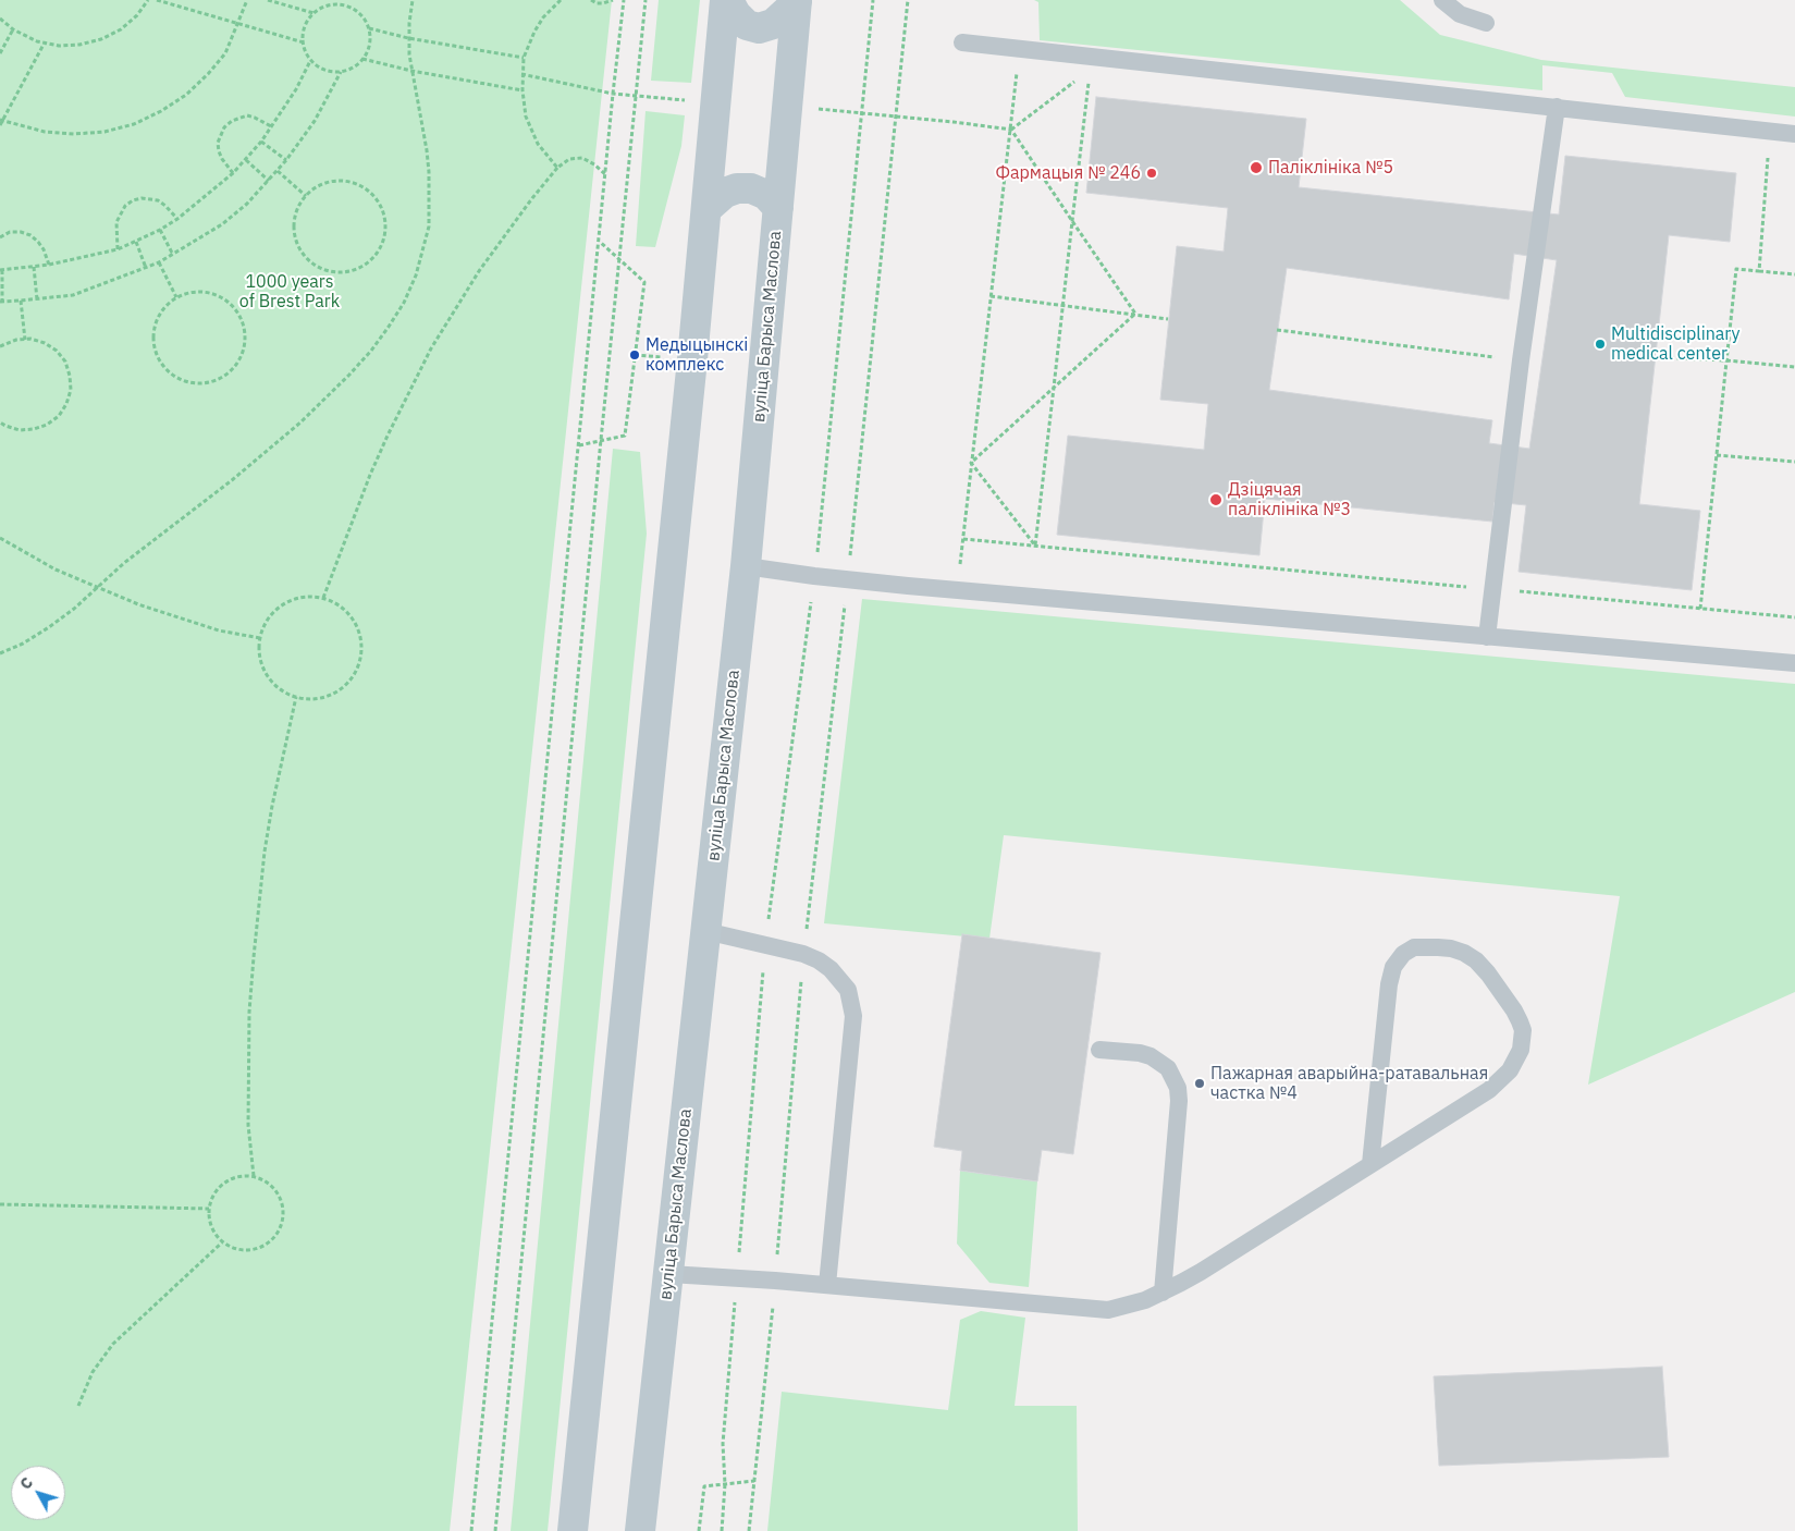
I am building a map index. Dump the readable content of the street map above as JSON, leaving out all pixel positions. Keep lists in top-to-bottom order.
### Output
{
  "streets": {
    "main road": ["вуліца Барыса Маслова"]
  },
  "parks": ["1000 years of Brest Park"],
  "places": [
    "Паліклініка №5",
    "Фармацыя № 246",
    "Multidisciplinary medical center",
    "Медыцынскі комплекс",
    "Дзіцячая паліклініка №3",
    "Пажарная аварыйна-ратавальная частка №4"
  ],
  "north": "top left"
}
